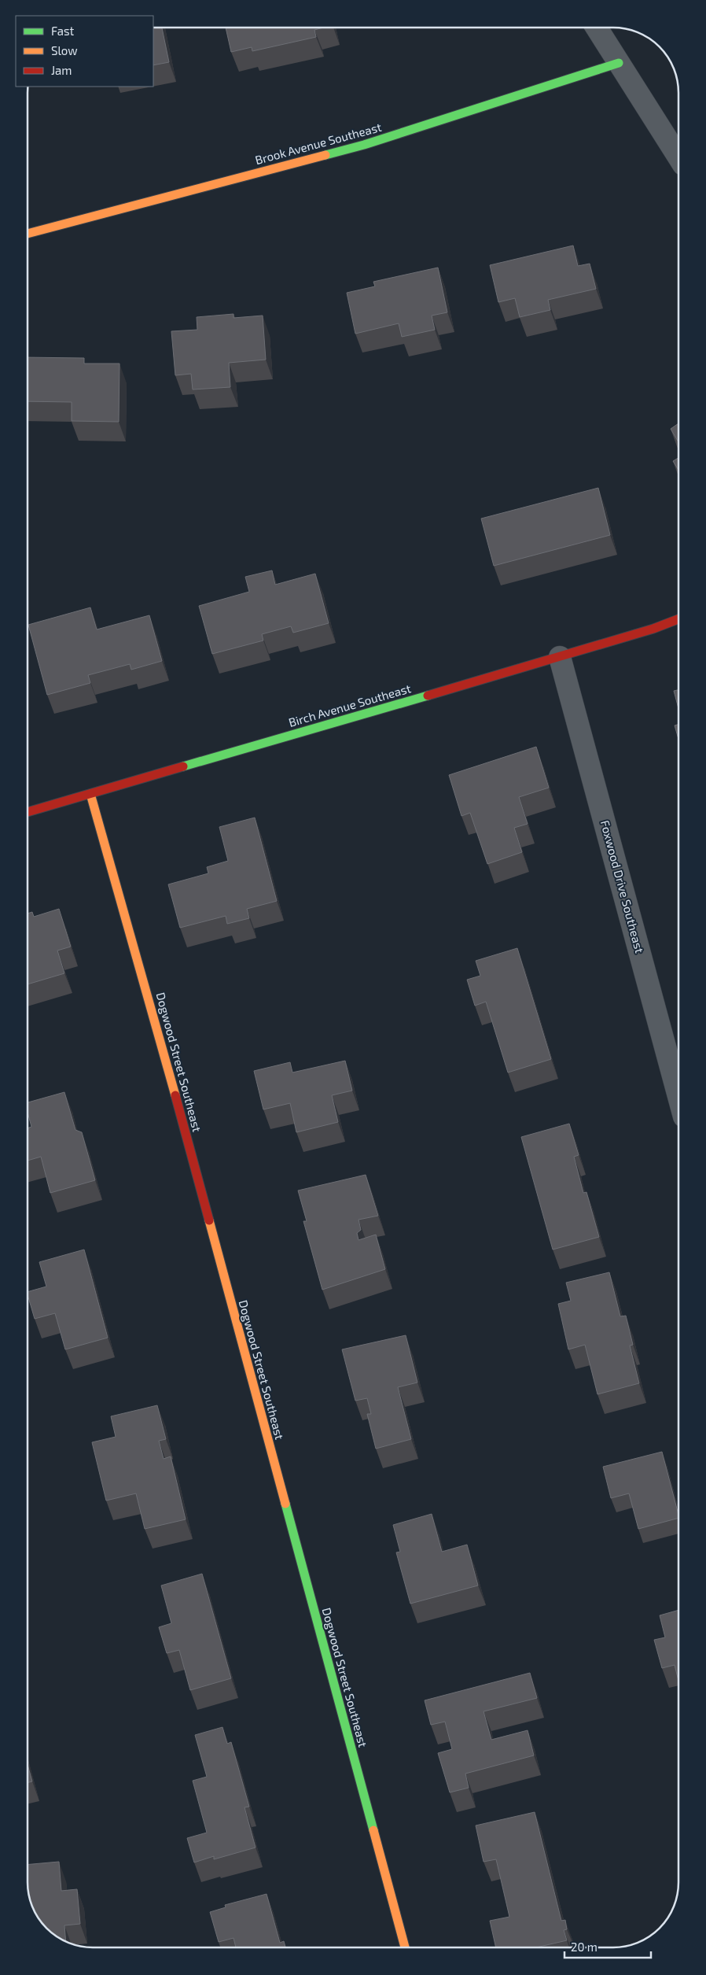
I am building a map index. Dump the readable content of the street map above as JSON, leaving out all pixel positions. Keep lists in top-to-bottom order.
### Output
{
  "streets": {
    "street": [
      "Brook Avenue Southeast",
      "Birch Avenue Southeast",
      "Foxwood Drive Southeast",
      "Dogwood Street Southeast"
    ]
  },
  "crossings": [
    ["Birch Avenue Southeast", "Foxwood Drive Southeast"],
    ["Birch Avenue Southeast", "Dogwood Street Southeast"]
  ],
  "legend": ["Fast", "Slow", "Jam"],
  "scale_bar": "20 m"
}
